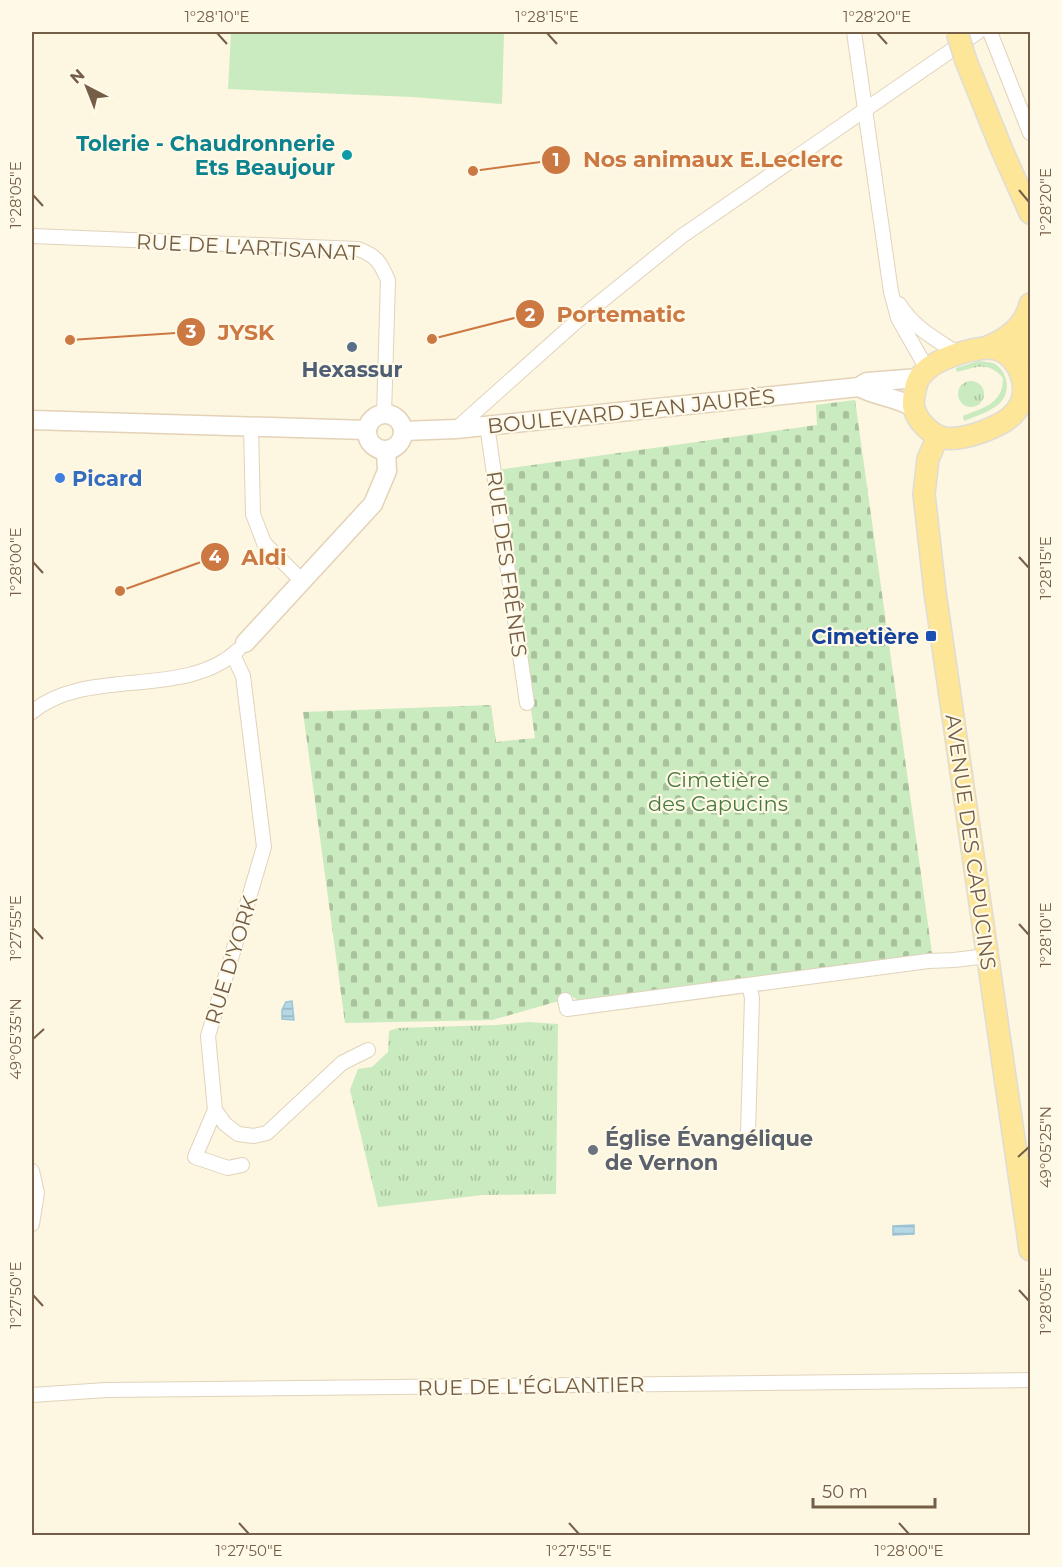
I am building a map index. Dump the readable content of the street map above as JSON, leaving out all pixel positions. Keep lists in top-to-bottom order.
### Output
{
  "streets": {
    "main road": ["BOULEVARD JEAN JAURÈS", "AVENUE DES CAPUCINS"],
    "street": [
      "RUE DE L'ARTISANAT",
      "RUE DES FRÊNES",
      "RUE D'YORK",
      "RUE DE L'ÉGLANTIER"
    ]
  },
  "crossings": [
    ["RUE DE L'ARTISANAT", "BOULEVARD JEAN JAURÈS"],
    ["BOULEVARD JEAN JAURÈS", "RUE DES FRÊNES"],
    ["BOULEVARD JEAN JAURÈS", "AVENUE DES CAPUCINS"]
  ],
  "parks": ["Cimetière des Capucins"],
  "places": {
    "other": [
      "Tolerie - Chaudronnerie Ets Beaujour",
      "Nos animaux E.Leclerc",
      "Portematic",
      "JYSK",
      "Hexassur",
      "Picard",
      "Aldi",
      "Église Évangélique de Vernon"
    ],
    "transit": ["Cimetière"]
  },
  "scale_bar": "50 m",
  "north": "top left",
  "coordinates": [
    "1°28'10\"E",
    "1°28'15\"E",
    "1°28'20\"E",
    "1°28'05\"E",
    "1°28'00\"E",
    "1°27'55\"E",
    "49°05'35\"N",
    "49°05'25\"N",
    "1°27'50\"E"
  ]
}
